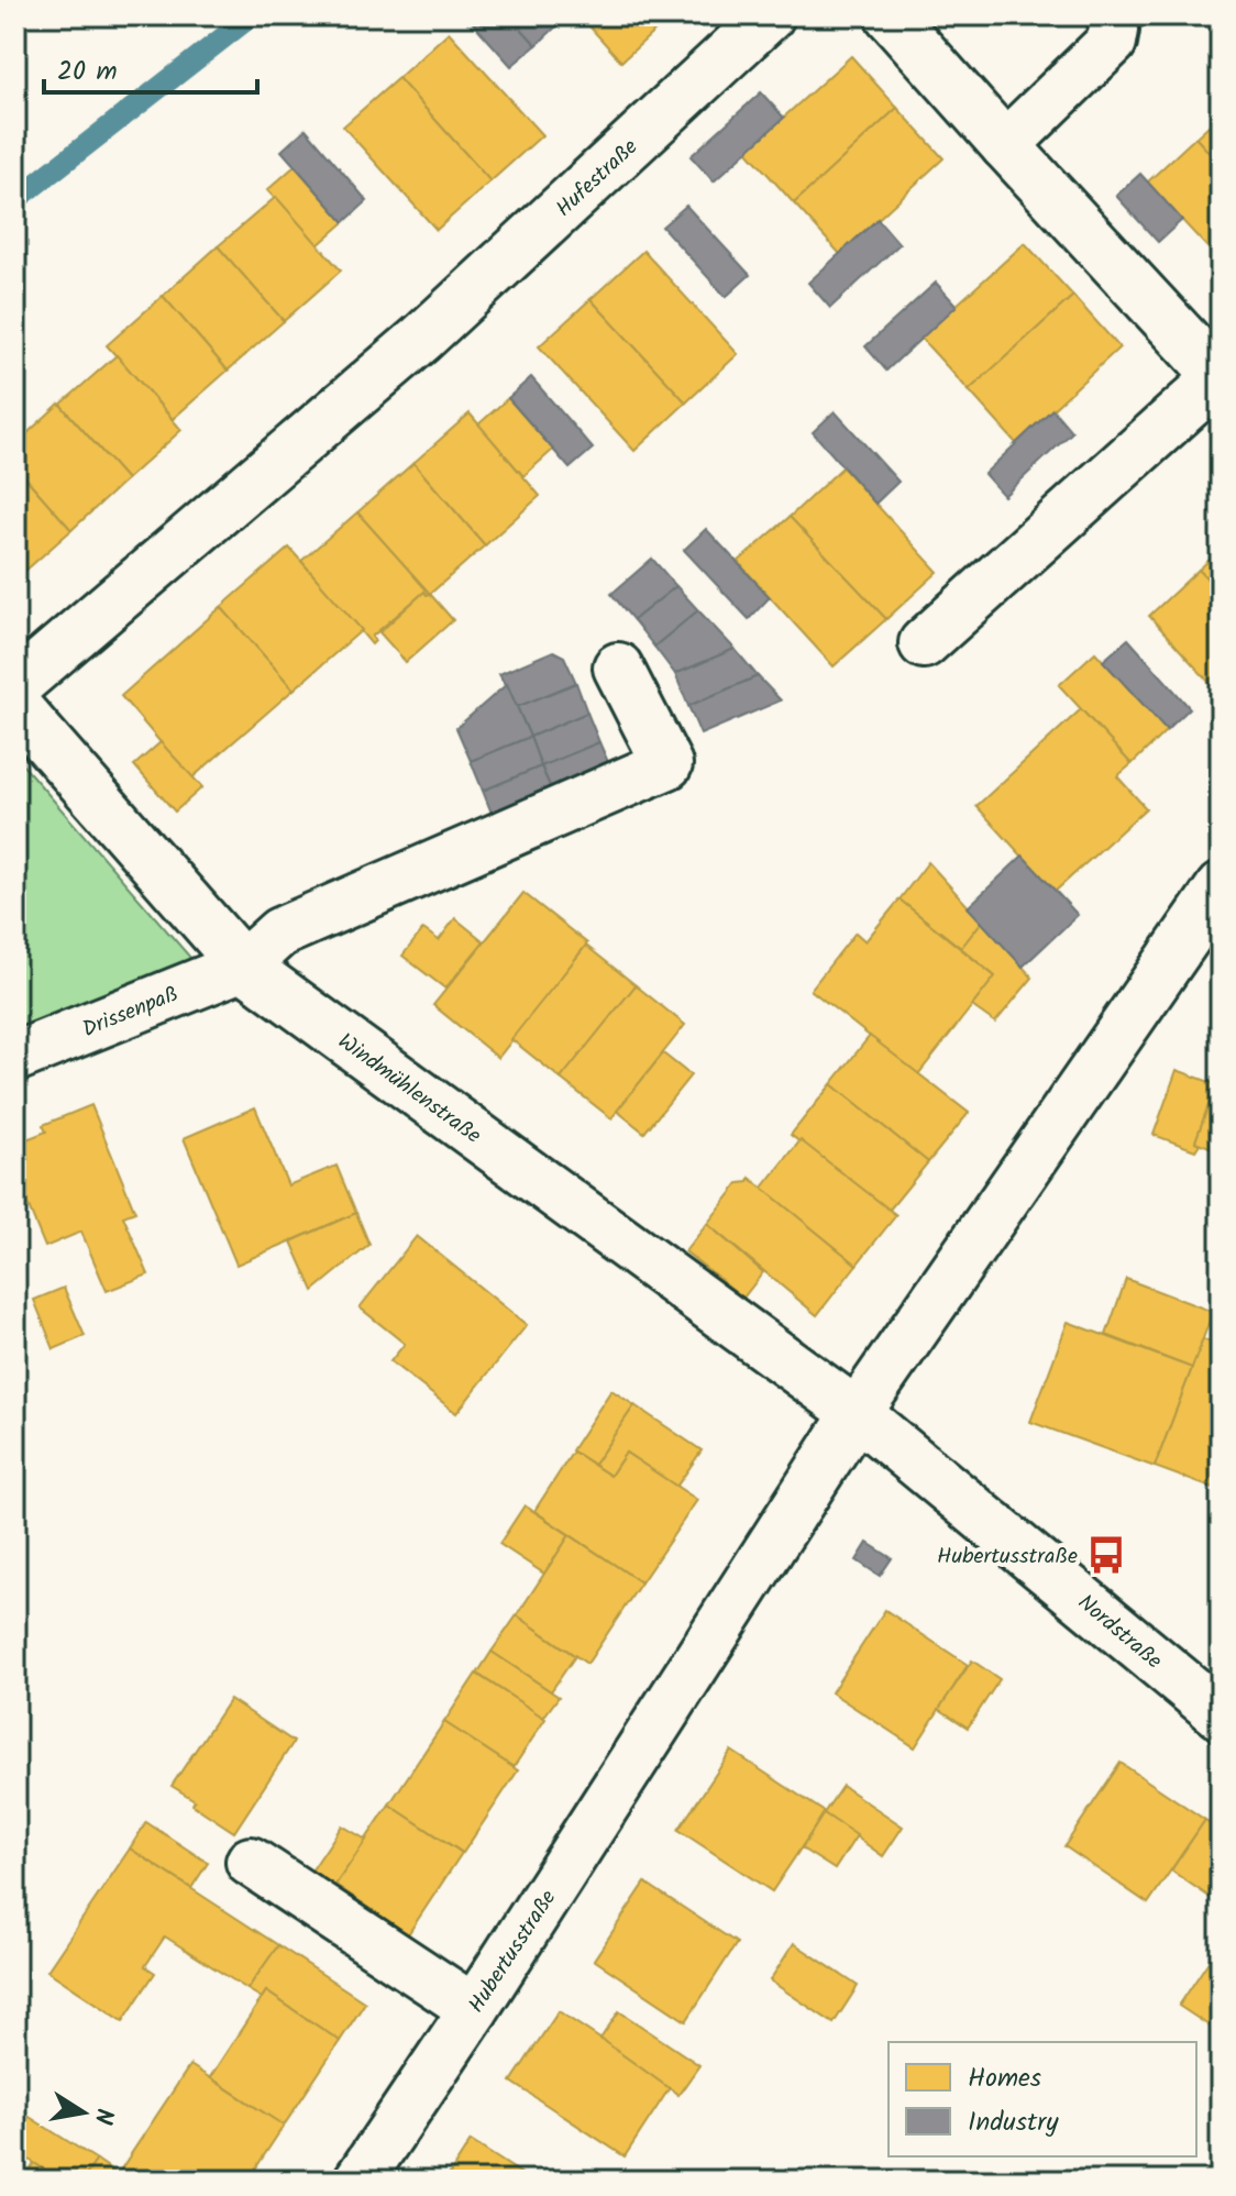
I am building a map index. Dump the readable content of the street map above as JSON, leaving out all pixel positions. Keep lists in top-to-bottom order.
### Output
{
  "streets": {
    "street": [
      "Hufestraße",
      "Drissenpaß",
      "Windmühlenstraße",
      "Nordstraße",
      "Hubertusstraße"
    ]
  },
  "crossings": [
    ["Drissenpaß", "Windmühlenstraße"],
    ["Windmühlenstraße", "Nordstraße"],
    ["Windmühlenstraße", "Hubertusstraße"],
    ["Nordstraße", "Hubertusstraße"]
  ],
  "places": {
    "bus stop": ["Hubertusstraße"]
  },
  "legend": ["Homes", "Industry"],
  "scale_bar": "20 m",
  "north": "right"
}
